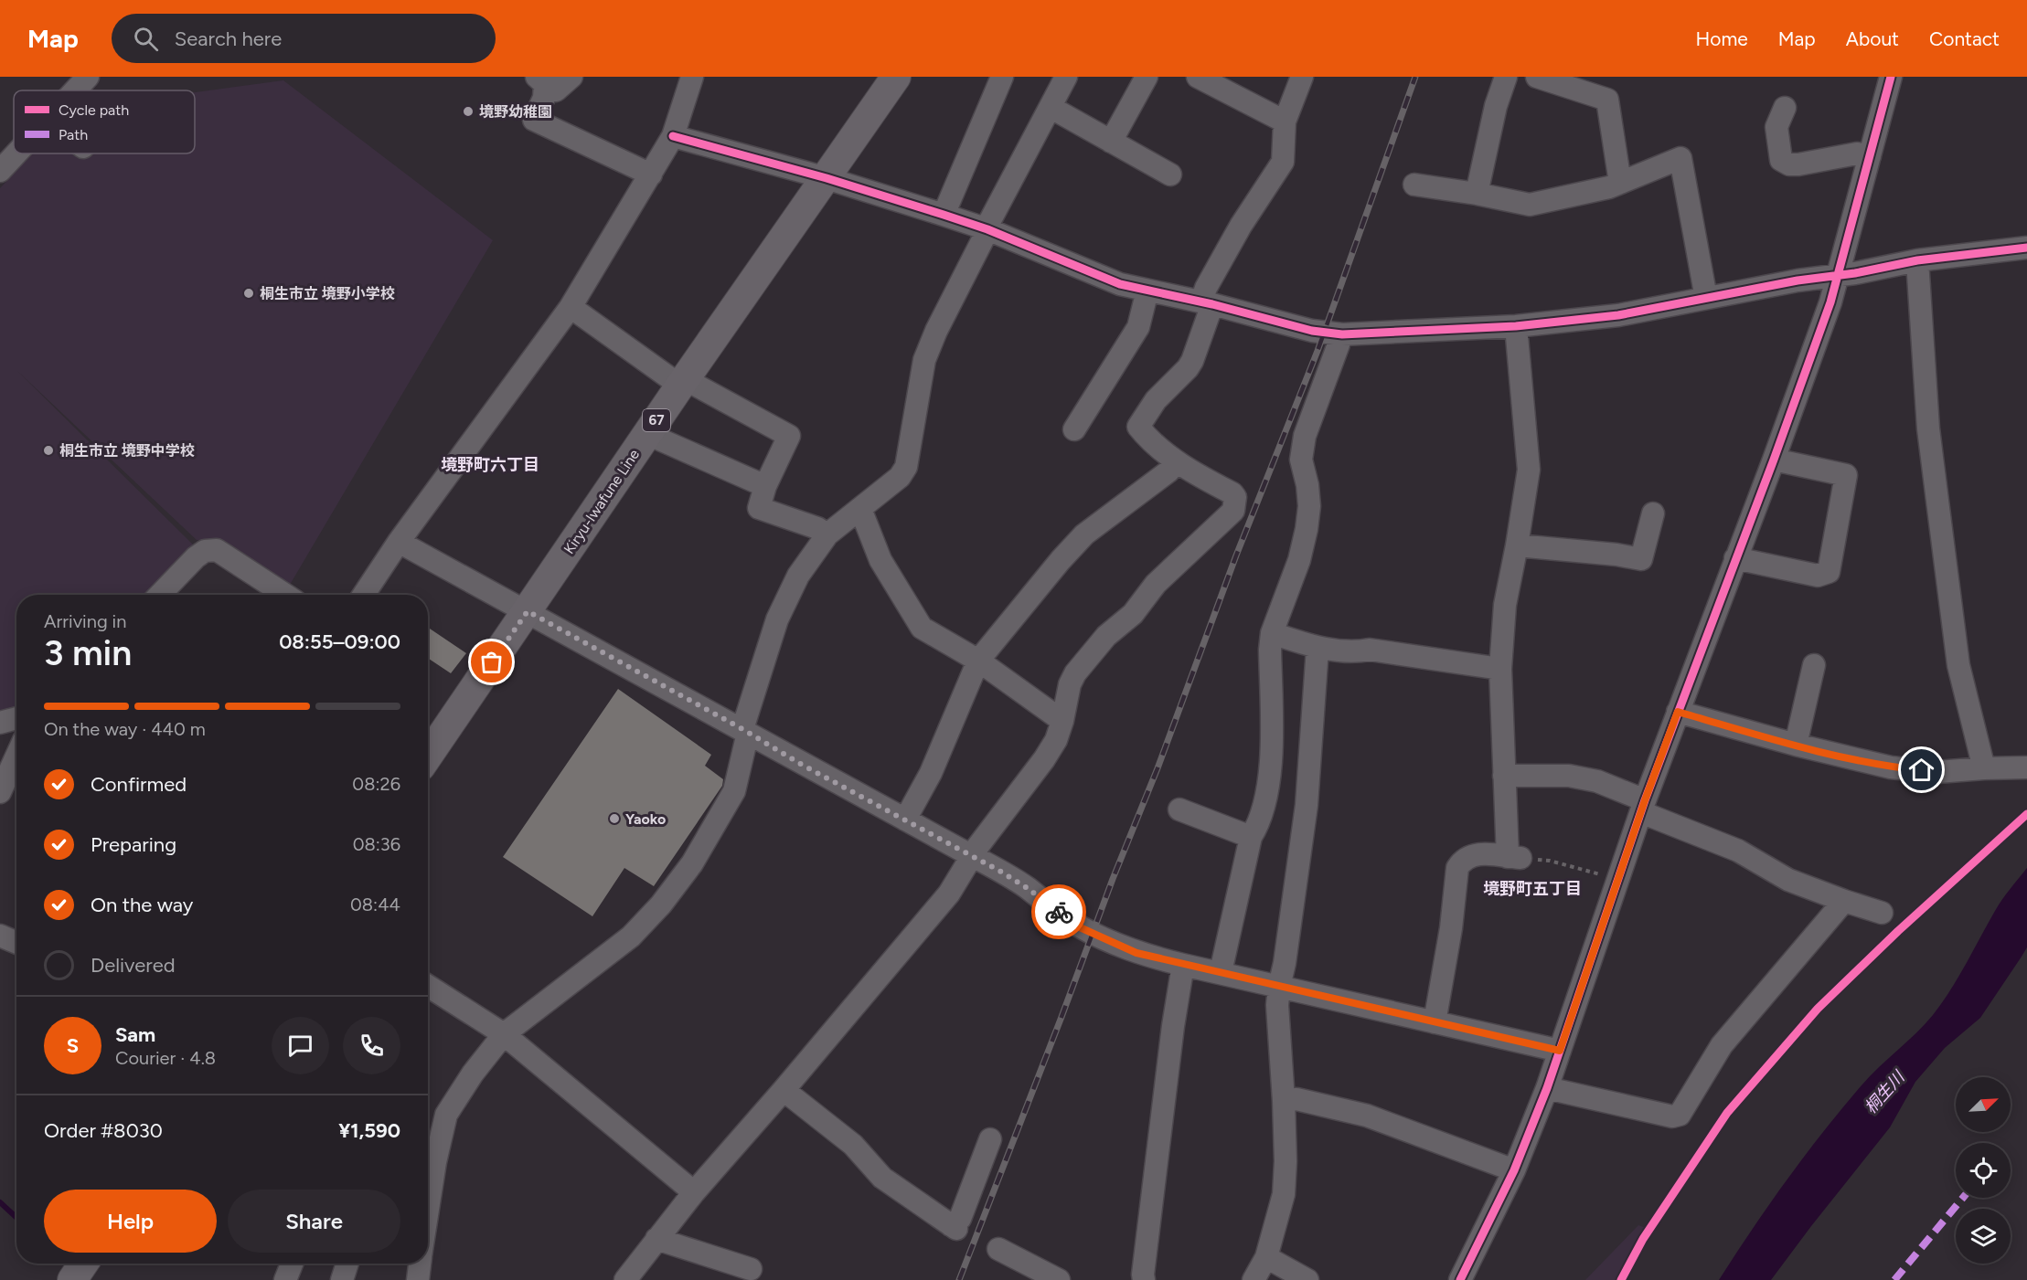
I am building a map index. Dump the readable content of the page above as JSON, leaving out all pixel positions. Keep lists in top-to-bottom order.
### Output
{
  "streets": {
    "main road": ["67", "Kiryu-Iwafune Line"]
  },
  "districts": ["境野町六丁目", "境野町五丁目"],
  "water": ["桐生川"],
  "places": [
    "境野幼稚園",
    "桐生市立 境野小学校",
    "桐生市立 境野中学校",
    "Yaoko"
  ],
  "legend": ["Cycle path", "Path"],
  "north": "top right",
  "page": {
    "header": "Map",
    "search": "Search here",
    "nav": [
      "Home",
      "Map",
      "About",
      "Contact"
    ],
    "heading": ["3 min", "Arriving in", "08:55–09:00"],
    "panel": [
      "Sam",
      "Courier · 4.8",
      "Order #8030",
      "¥1,590"
    ],
    "bar": "On the way · 440 m",
    "list": [
      ["Confirmed", "08:26"],
      ["Preparing", "08:36"],
      ["On the way", "08:44"],
      "Delivered"
    ],
    "round": "S",
    "buttons": ["Help", "Share"]
  }
}
